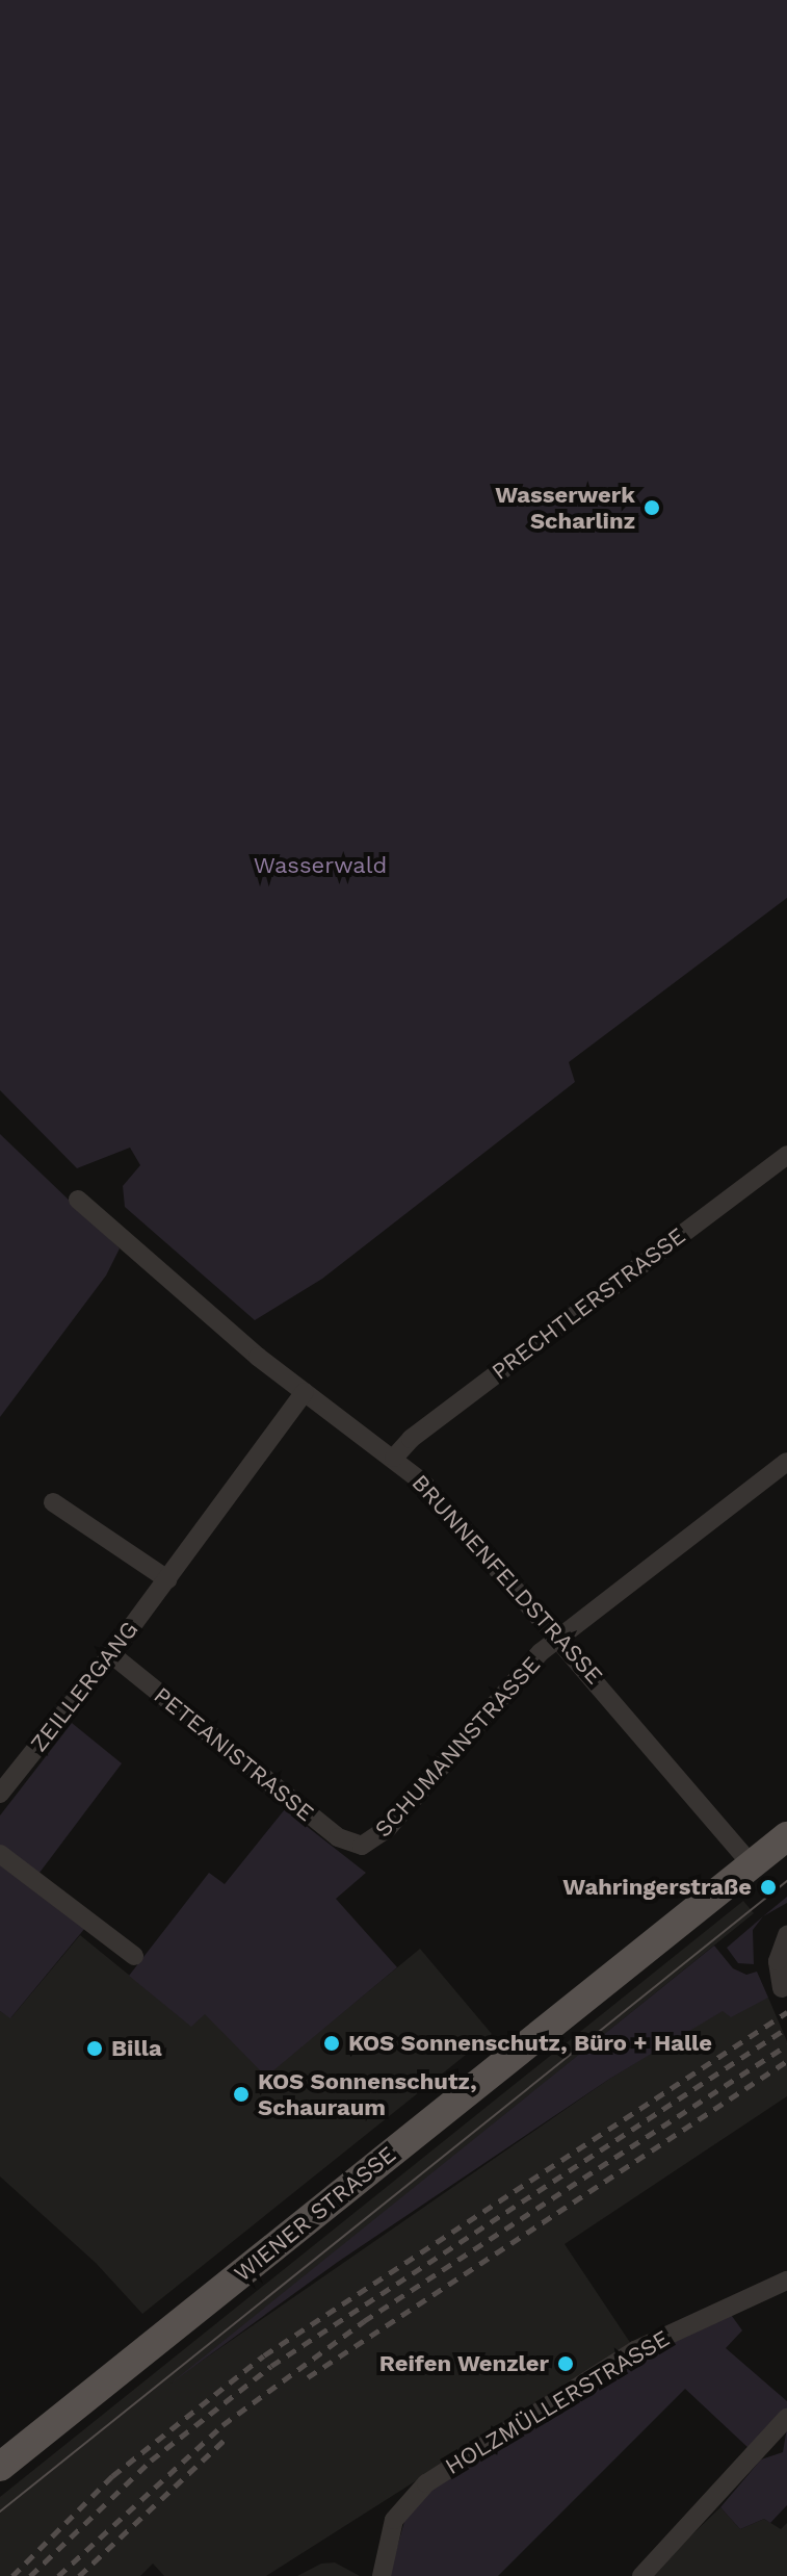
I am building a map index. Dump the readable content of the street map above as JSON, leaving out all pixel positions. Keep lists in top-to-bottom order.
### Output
{
  "streets": {
    "main road": ["WIENER STRASSE"],
    "street": [
      "PRECHTLERSTRASSE",
      "BRUNNENFELDSTRASSE",
      "ZEILLERGANG",
      "SCHUMANNSTRASSE",
      "PETEANISTRASSE",
      "HOLZMÜLLERSTRASSE"
    ]
  },
  "crossings": [
    ["PRECHTLERSTRASSE", "BRUNNENFELDSTRASSE"],
    ["BRUNNENFELDSTRASSE", "ZEILLERGANG"],
    ["BRUNNENFELDSTRASSE", "SCHUMANNSTRASSE"],
    ["BRUNNENFELDSTRASSE", "WIENER STRASSE"],
    ["ZEILLERGANG", "PETEANISTRASSE"],
    ["SCHUMANNSTRASSE", "PETEANISTRASSE"]
  ],
  "parks": ["Wasserwald"],
  "places": [
    "Wasserwerk Scharlinz",
    "Wahringerstraße",
    "KOS Sonnenschutz, Büro + Halle",
    "Billa",
    "KOS Sonnenschutz, Schauraum",
    "Reifen Wenzler"
  ]
}
